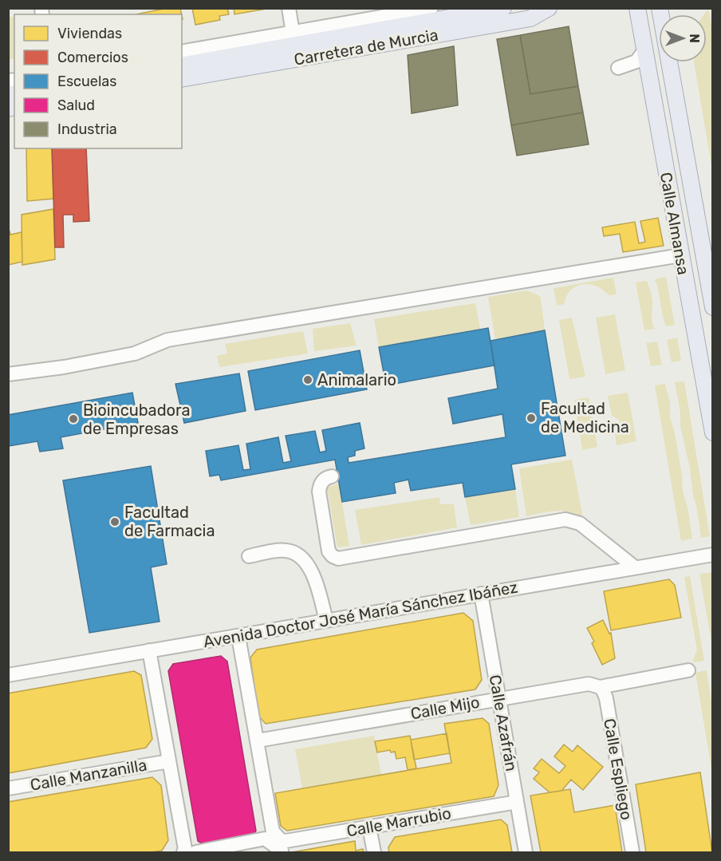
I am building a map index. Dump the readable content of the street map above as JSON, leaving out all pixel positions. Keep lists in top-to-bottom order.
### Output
{
  "streets": {
    "main road": ["Carretera de Murcia", "Calle Almansa"],
    "street": [
      "Avenida Doctor José María Sánchez Ibáñez",
      "Calle Mijo",
      "Calle Azafrán",
      "Calle Espliego",
      "Calle Manzanilla",
      "Calle Marrubio"
    ]
  },
  "crossings": [
    ["Avenida Doctor José María Sánchez Ibáñez", "Calle Azafrán"],
    ["Calle Mijo", "Calle Azafrán"],
    ["Calle Mijo", "Calle Espliego"],
    ["Calle Azafrán", "Calle Marrubio"]
  ],
  "places": [
    "Animalario",
    "Facultad de Medicina",
    "Bioincubadora de Empresas",
    "Facultad de Farmacia"
  ],
  "legend": [
    "Viviendas",
    "Comercios",
    "Escuelas",
    "Salud",
    "Industria"
  ],
  "north": "right"
}
